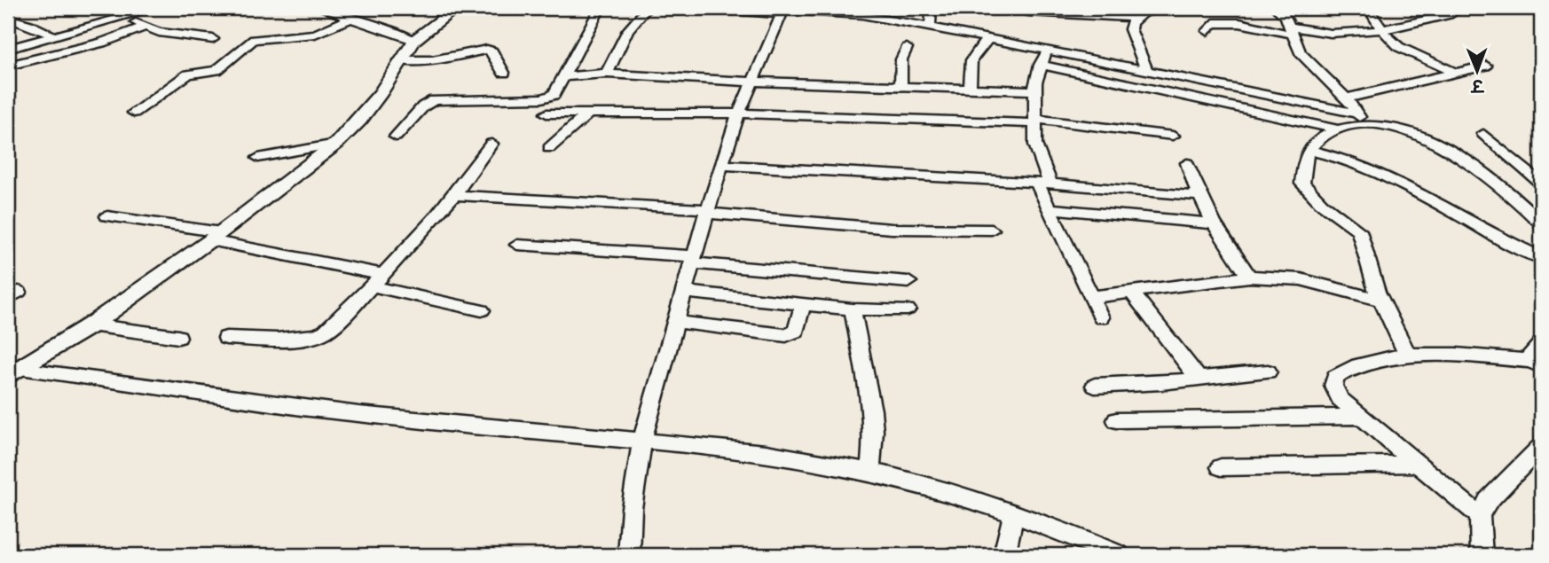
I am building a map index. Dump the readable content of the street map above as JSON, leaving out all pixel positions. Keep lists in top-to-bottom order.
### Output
{
  "north": "bottom"
}
